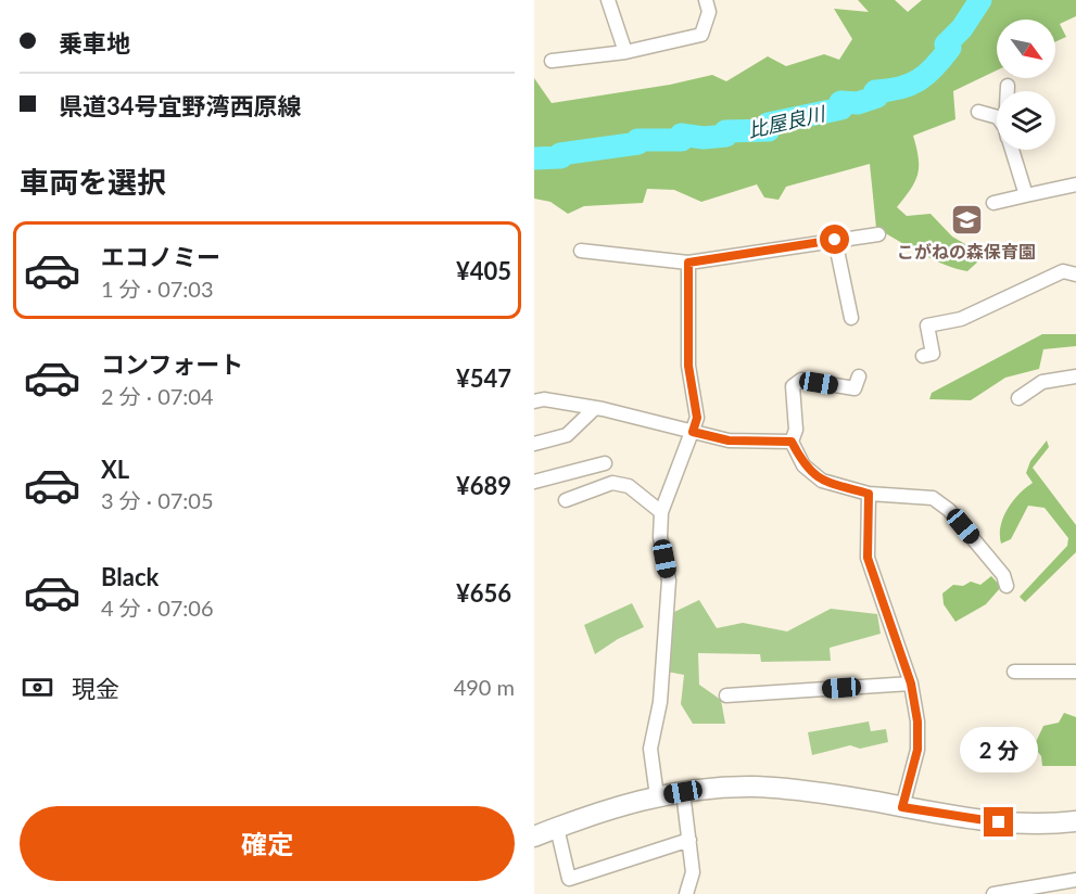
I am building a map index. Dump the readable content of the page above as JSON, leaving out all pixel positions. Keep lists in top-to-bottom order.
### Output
{
  "water": ["比屋良川"],
  "places": {
    "school or university": ["こがねの森保育園"]
  },
  "north": "bottom right",
  "page": {
    "banner": ["乗車地", "県道34号宜野湾西原線"],
    "heading": "車両を選択",
    "list": [
      {
        "name": "エコノミー",
        "note": "1 分 · 07:03",
        "value": "¥405"
      },
      {
        "name": "コンフォート",
        "note": "2 分 · 07:04",
        "value": "¥547"
      },
      {
        "name": "XL",
        "note": "3 分 · 07:05",
        "value": "¥689"
      },
      {
        "name": "Black",
        "note": "4 分 · 07:06",
        "value": "¥656"
      }
    ],
    "pay": ["現金", "490 m"],
    "bubble": "2 分",
    "buttons": "確定"
  }
}
